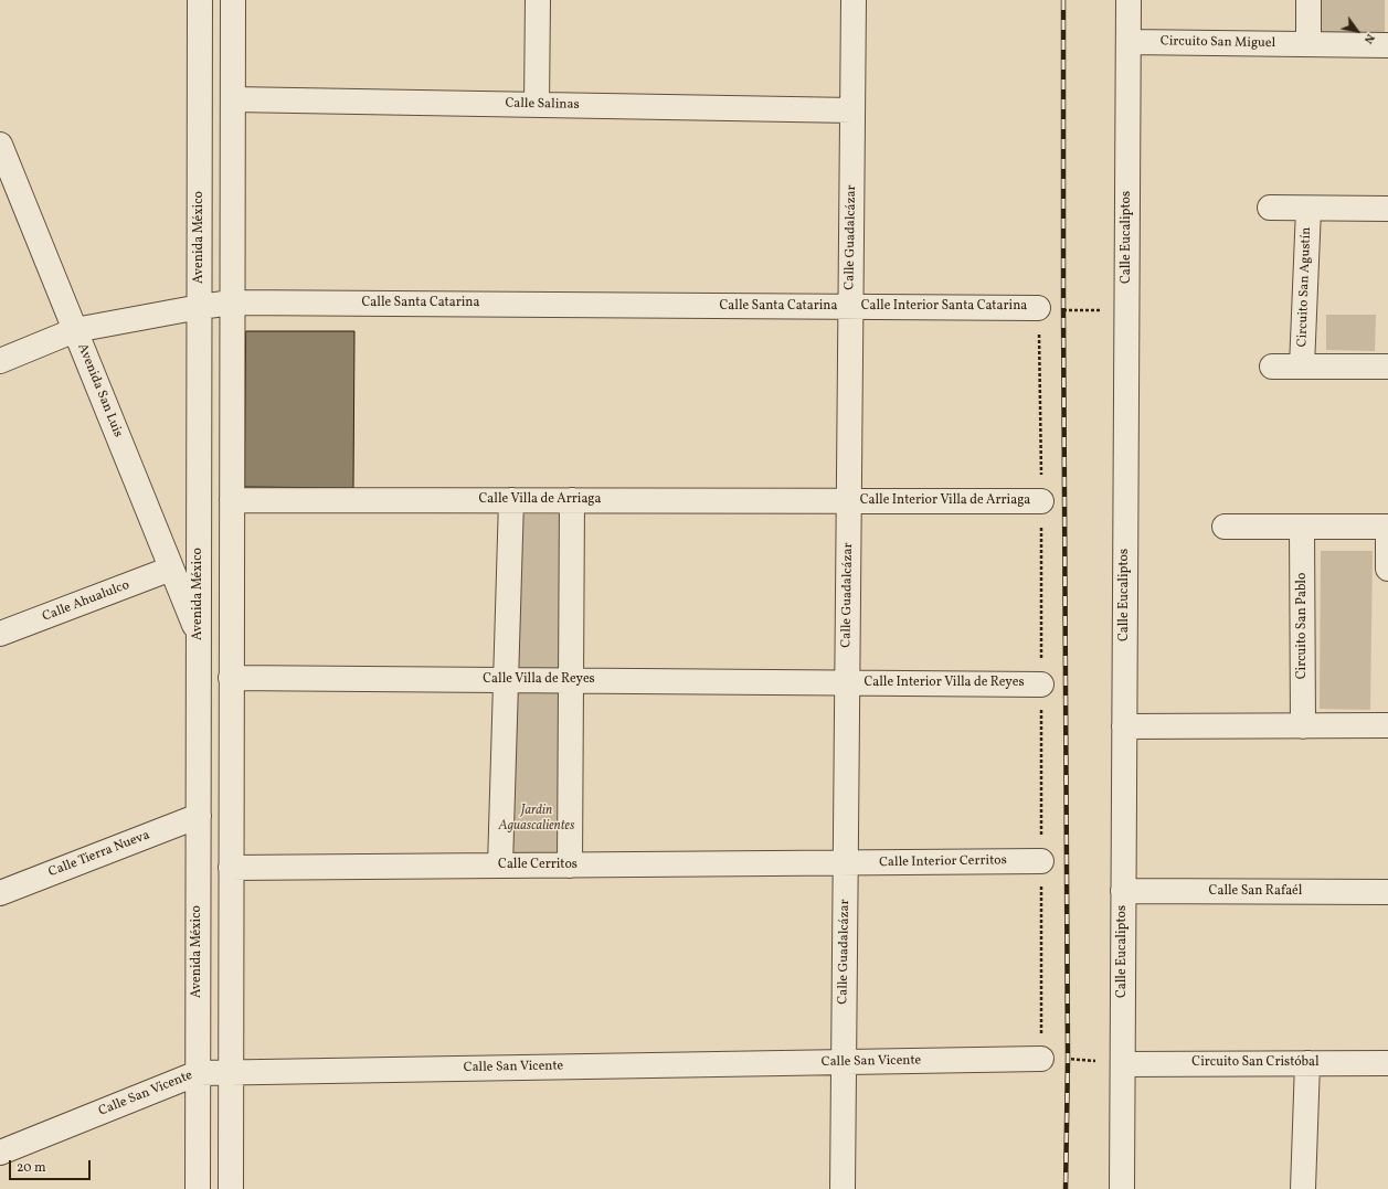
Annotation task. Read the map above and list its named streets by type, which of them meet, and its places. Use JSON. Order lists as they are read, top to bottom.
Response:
{
  "streets": {
    "street": [
      "Circuito San Miguel",
      "Calle Salinas",
      "Avenida México",
      "Calle Guadalcázar",
      "Calle Eucaliptos",
      "Circuito San Agustín",
      "Calle Santa Catarina",
      "Calle Interior Santa Catarina",
      "Avenida San Luis",
      "Calle Villa de Arriaga",
      "Calle Interior Villa de Arriaga",
      "Calle Ahualulco",
      "Circuito San Pablo",
      "Calle Villa de Reyes",
      "Calle Interior Villa de Reyes",
      "Calle Tierra Nueva",
      "Calle Interior Cerritos",
      "Calle Cerritos",
      "Calle San Rafaél",
      "Calle San Vicente",
      "Circuito San Cristóbal"
    ]
  },
  "crossings": [
    ["Circuito San Miguel", "Calle Eucaliptos"],
    ["Calle Salinas", "Calle Guadalcázar"],
    ["Avenida México", "Calle Santa Catarina"],
    ["Avenida México", "Avenida San Luis"],
    ["Avenida México", "Calle Tierra Nueva"],
    ["Avenida México", "Calle San Vicente"],
    ["Calle Guadalcázar", "Calle Santa Catarina"],
    ["Calle Guadalcázar", "Calle Interior Santa Catarina"],
    ["Calle Guadalcázar", "Calle Villa de Arriaga"],
    ["Calle Guadalcázar", "Calle Interior Villa de Arriaga"],
    ["Calle Guadalcázar", "Calle Villa de Reyes"],
    ["Calle Guadalcázar", "Calle Interior Villa de Reyes"],
    ["Calle Guadalcázar", "Calle Interior Cerritos"],
    ["Calle Guadalcázar", "Calle Cerritos"],
    ["Calle Guadalcázar", "Calle San Vicente"],
    ["Calle Eucaliptos", "Calle San Rafaél"],
    ["Calle Eucaliptos", "Circuito San Cristóbal"],
    ["Calle Santa Catarina", "Calle Interior Santa Catarina"],
    ["Calle Santa Catarina", "Avenida San Luis"],
    ["Avenida San Luis", "Calle Ahualulco"],
    ["Calle Villa de Arriaga", "Calle Interior Villa de Arriaga"],
    ["Calle Villa de Reyes", "Calle Interior Villa de Reyes"],
    ["Calle Interior Cerritos", "Calle Cerritos"]
  ],
  "parks": ["Jardin Aguascalientes"],
  "scale_bar": "20 m",
  "north": "bottom right"
}
